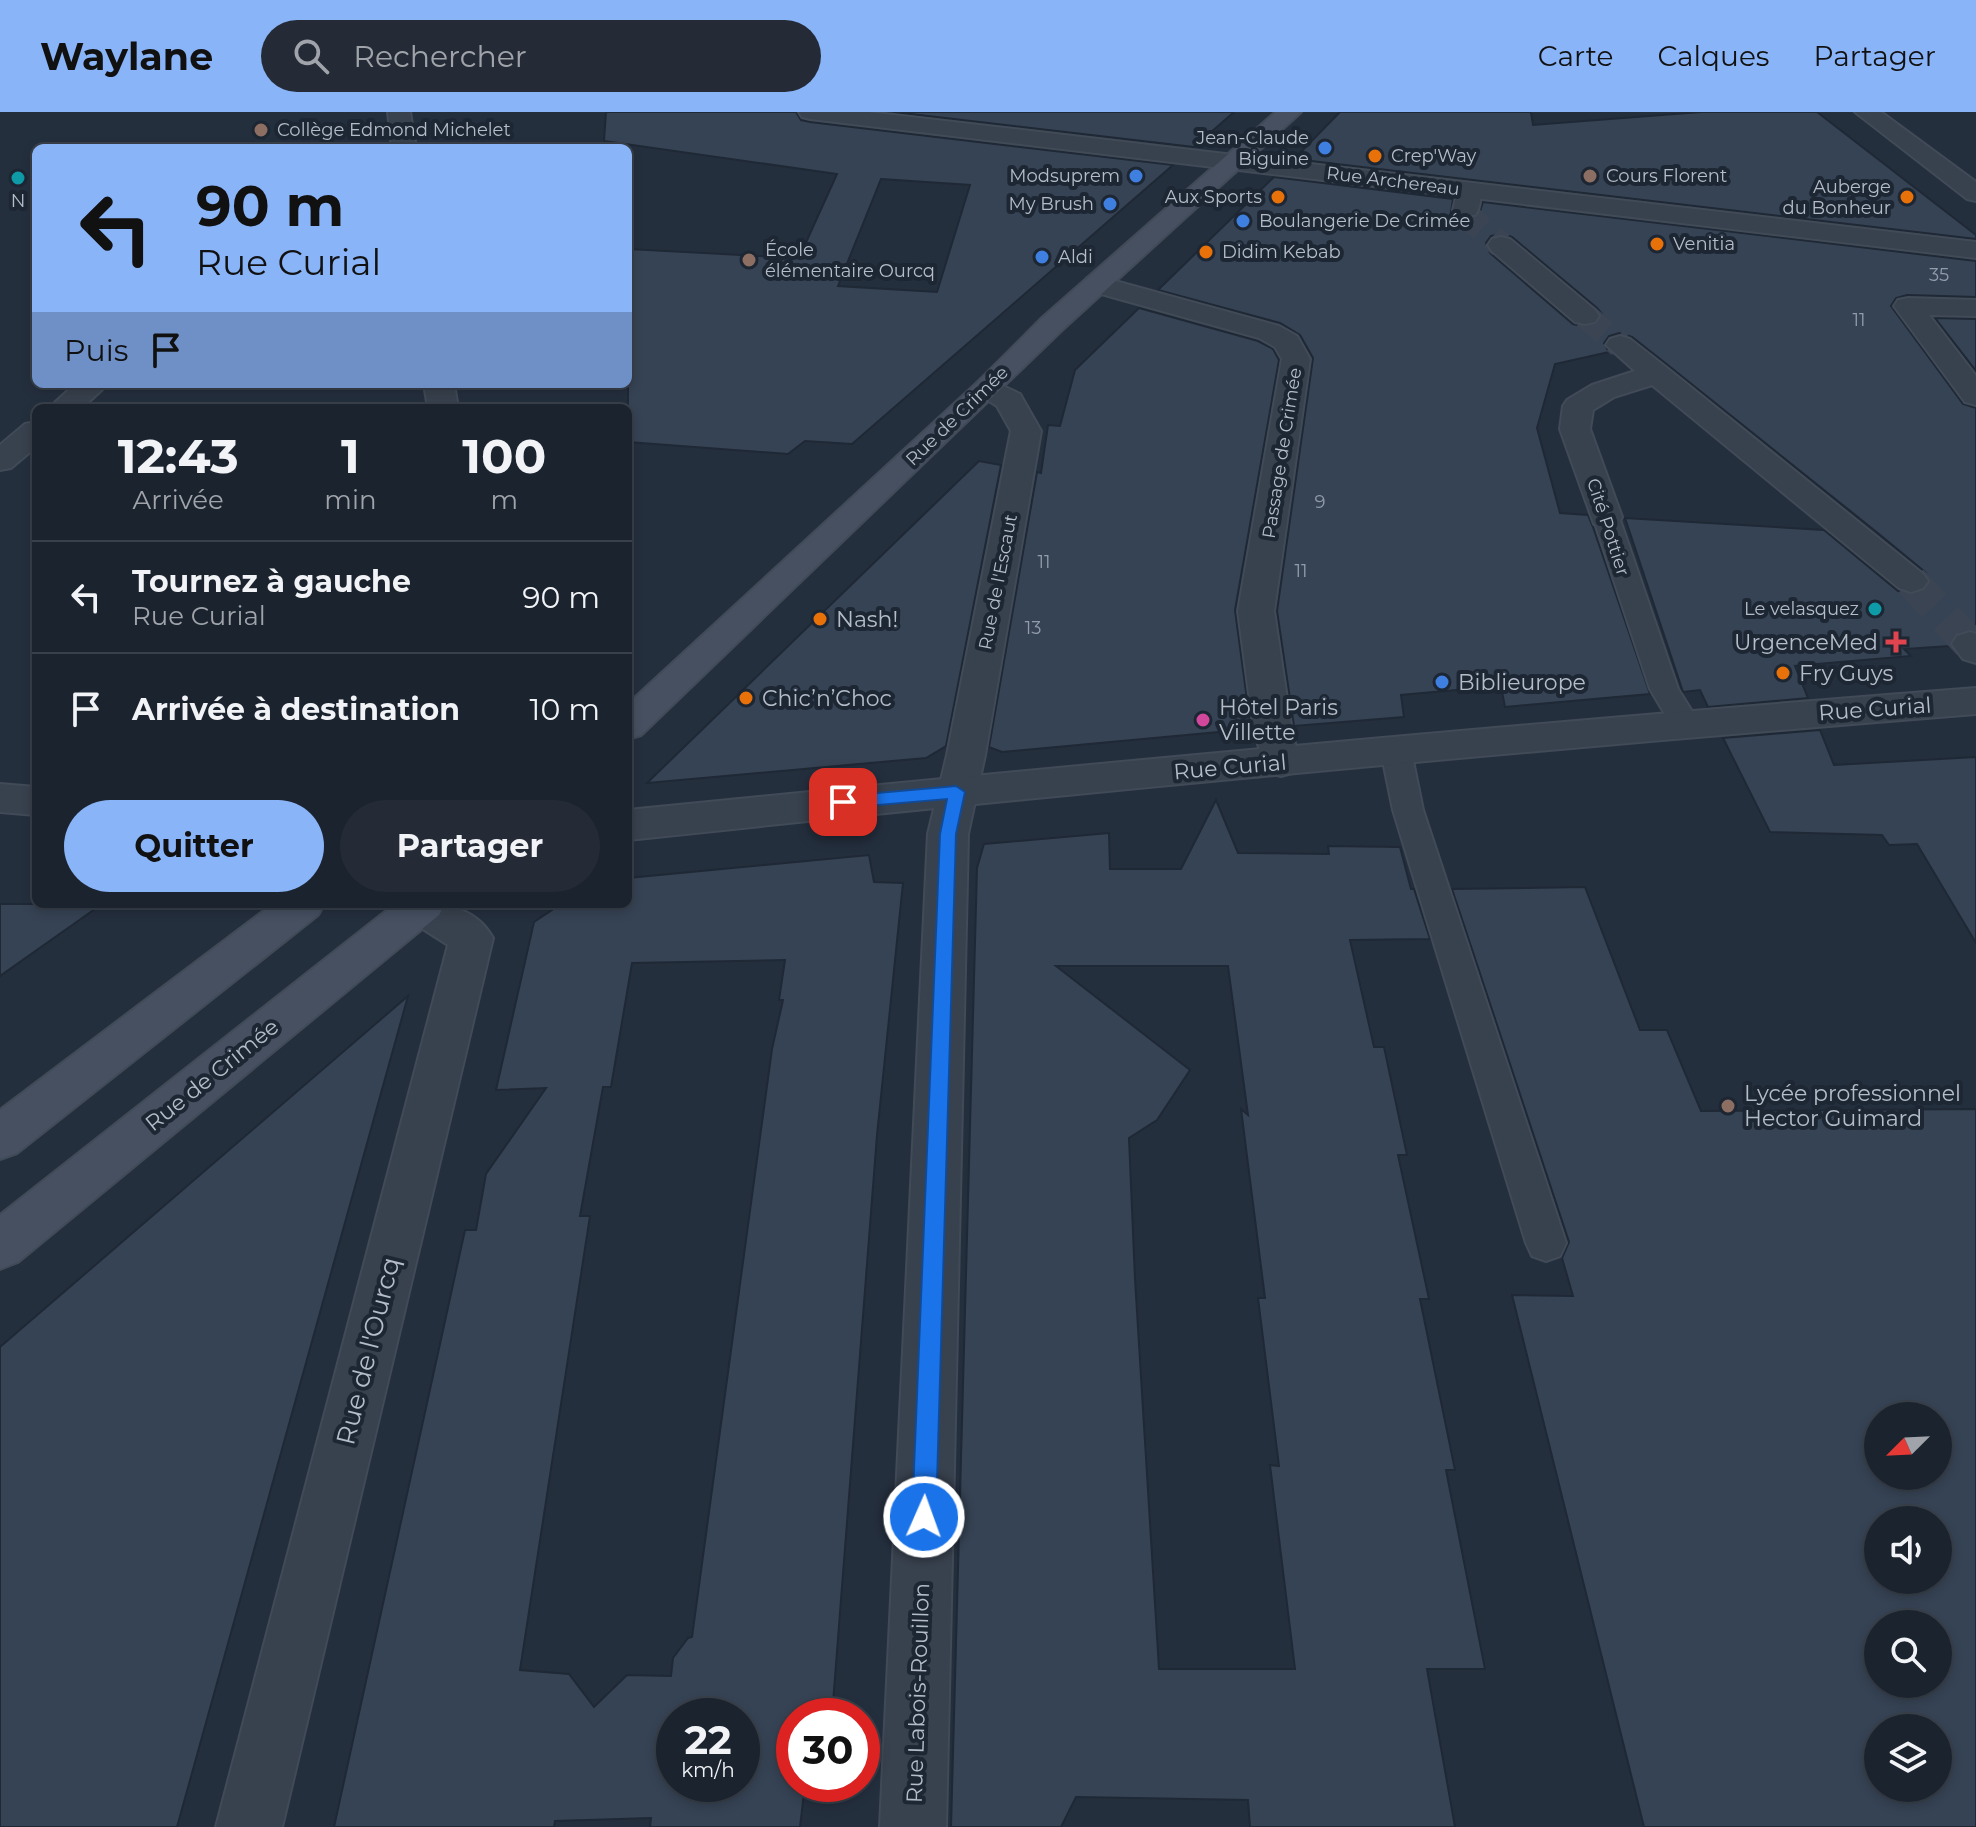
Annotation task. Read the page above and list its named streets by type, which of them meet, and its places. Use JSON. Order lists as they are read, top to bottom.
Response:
{
  "streets": {
    "main road": ["Rue de Crimée"],
    "street": [
      "Rue Archereau",
      "Passage de Crimée",
      "Cité Pottier",
      "Rue de l'Escaut",
      "Rue Curial",
      "Rue de l'Ourcq",
      "Rue Labois-Rouillon"
    ]
  },
  "crossings": [
    ["Rue Archereau", "Rue de Crimée"],
    ["Rue de Crimée", "Passage de Crimée"],
    ["Rue de Crimée", "Rue de l'Escaut"],
    ["Passage de Crimée", "Rue Curial"],
    ["Cité Pottier", "Rue Curial"],
    ["Rue de l'Escaut", "Rue Curial"],
    ["Rue de l'Escaut", "Rue Labois-Rouillon"],
    ["Rue Curial", "Rue Labois-Rouillon"]
  ],
  "places": {
    "other": [
      "Collège Edmond Michelet",
      "Jean-Claude Biguine",
      "Crep'Way",
      "Modsuprem",
      "Cours Florent",
      "N",
      "Aux Sports",
      "Auberge du Bonheur",
      "My Brush",
      "Boulangerie De Crimée",
      "Venitia",
      "Didim Kebab",
      "Aldi",
      "École élémentaire Ourcq",
      "Le velasquez",
      "Nash!",
      "Fry Guys",
      "Biblieurope",
      "Chic’n’Choc",
      "Hôtel Paris Villette",
      "Lycée professionnel Hector Guimard"
    ],
    "health": ["UrgenceMed"]
  },
  "house_numbers": [
    "35",
    "11",
    "9",
    "11",
    "11",
    "13"
  ],
  "north": "bottom left",
  "page": {
    "header": "Waylane",
    "search": "Rechercher",
    "nav": ["Carte", "Calques", "Partager"],
    "turn": ["90 m", "Rue Curial"],
    "then": "Puis",
    "eta": [
      "12:43",
      "Arrivée",
      "1",
      "min",
      "100",
      "m"
    ],
    "list": [
      {
        "name": "Tournez à gauche",
        "note": "Rue Curial",
        "value": "90 m"
      },
      {
        "name": "Arrivée à destination",
        "value": "10 m"
      }
    ],
    "buttons": ["Quitter", "Partager"],
    "speed": "22 km/h",
    "limit": "30"
  }
}
